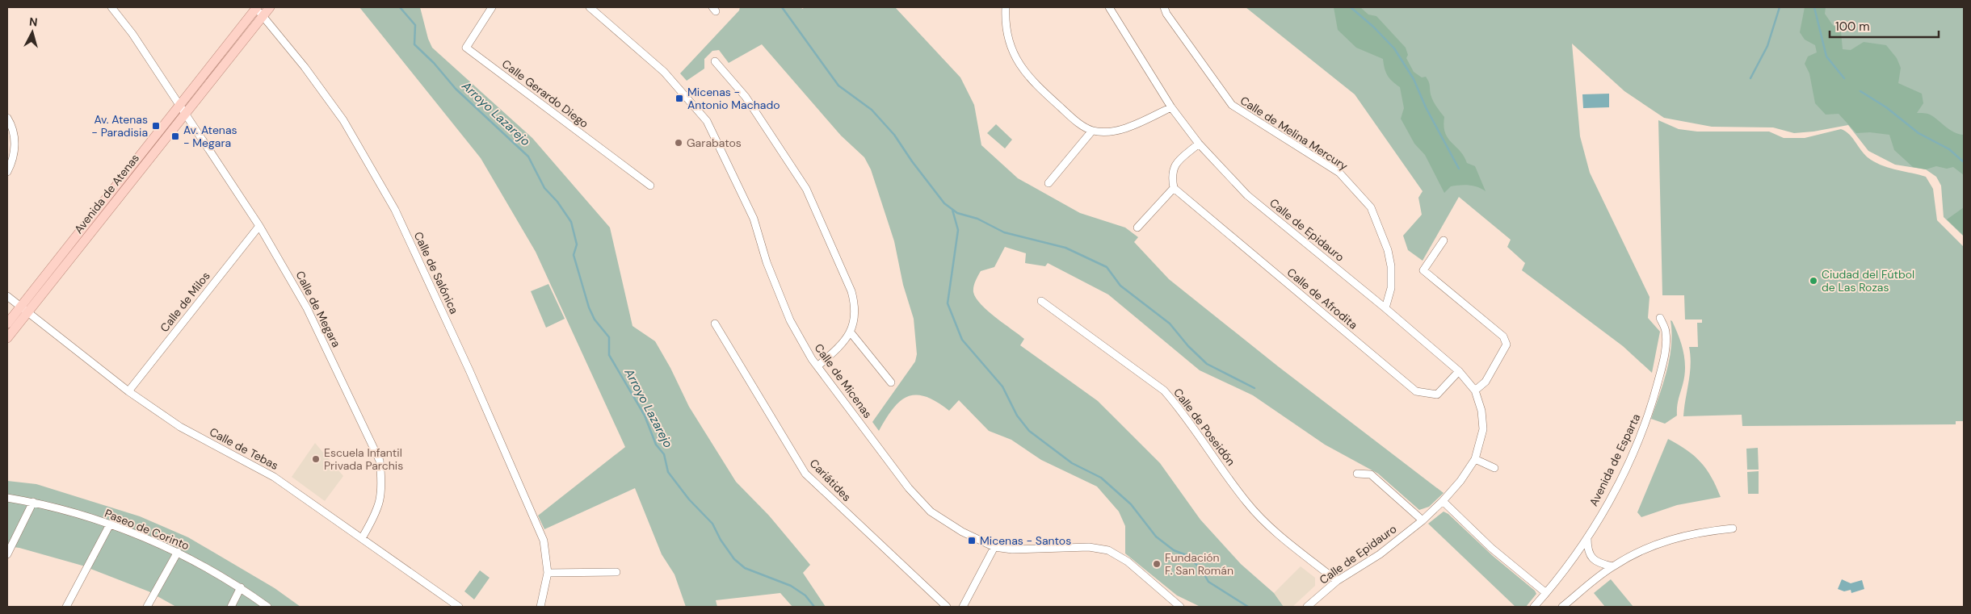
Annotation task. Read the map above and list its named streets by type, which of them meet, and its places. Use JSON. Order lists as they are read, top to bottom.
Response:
{
  "streets": {
    "main road": ["Avenida de Atenas"],
    "street": [
      "Calle Gerardo Diego",
      "Calle de Melina Mercury",
      "Calle de Epidauro",
      "Calle de Salónica",
      "Calle de Afrodita",
      "Calle de Milos",
      "Calle de Megara",
      "Calle de Micenas",
      "Calle de Poseidón",
      "Calle de Tebas",
      "Avenida de Esparta",
      "Cariátides",
      "Paseo de Corinto"
    ]
  },
  "crossings": [
    ["Calle de Melina Mercury", "Calle de Epidauro"],
    ["Avenida de Atenas", "Calle de Salónica"],
    ["Avenida de Atenas", "Calle de Megara"],
    ["Avenida de Atenas", "Calle de Tebas"],
    ["Calle de Epidauro", "Calle de Afrodita"],
    ["Calle de Epidauro", "Calle de Poseidón"],
    ["Calle de Milos", "Calle de Megara"],
    ["Calle de Milos", "Calle de Tebas"],
    ["Calle de Megara", "Calle de Tebas"]
  ],
  "water": ["Arroyo Lazarejo"],
  "places": {
    "transit": [
      "Micenas - Antonio Machado",
      "Av. Atenas - Paradisia",
      "Av. Atenas - Megara",
      "Micenas - Santos"
    ],
    "other": [
      "Garabatos",
      "Ciudad del Fútbol de Las Rozas",
      "Escuela Infantil Privada Parchis",
      "Fundación F. San Román"
    ]
  },
  "scale_bar": "100 m",
  "north": "top"
}
